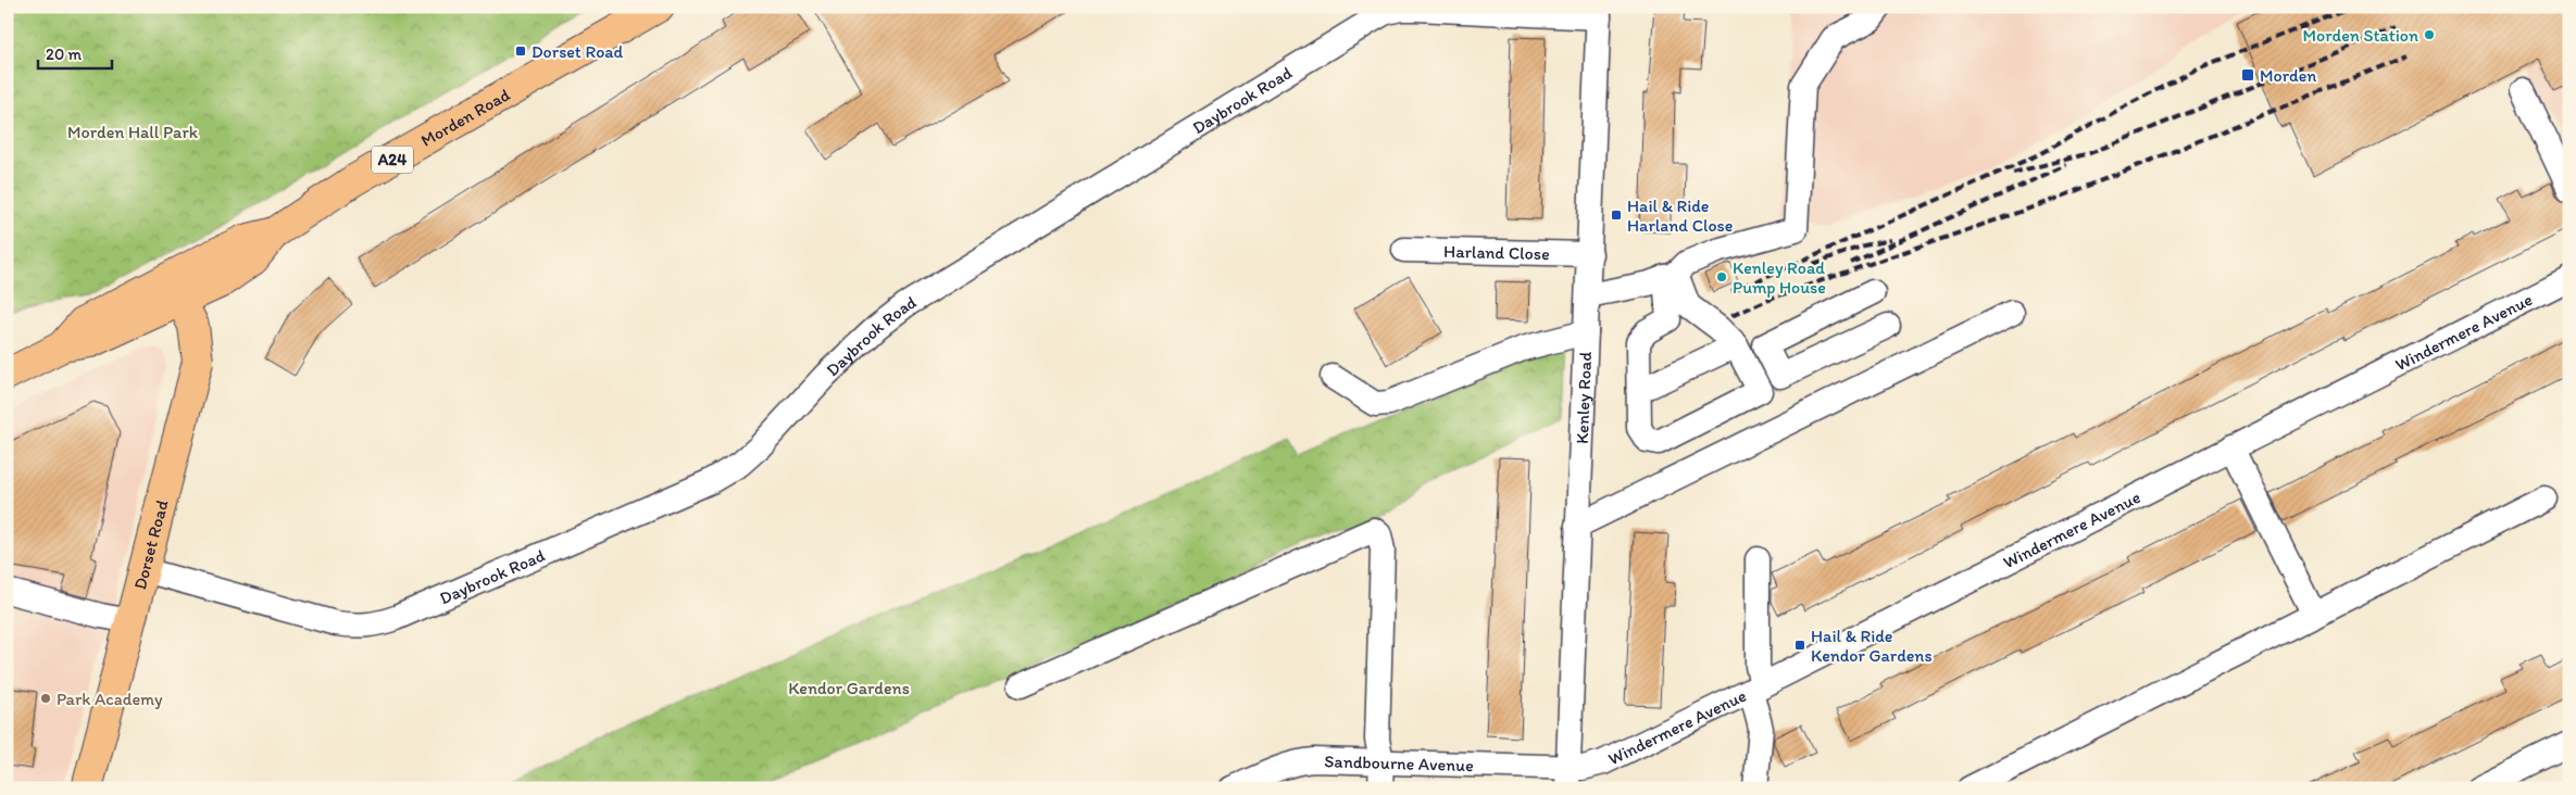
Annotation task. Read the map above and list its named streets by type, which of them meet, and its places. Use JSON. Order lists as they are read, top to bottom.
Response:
{
  "streets": {
    "main road": ["Morden Road", "A24", "Dorset Road"],
    "street": [
      "Daybrook Road",
      "Harland Close",
      "Windermere Avenue",
      "Kenley Road",
      "Sandbourne Avenue"
    ]
  },
  "crossings": [
    ["Daybrook Road", "Kenley Road"],
    ["Daybrook Road", "Dorset Road"],
    ["Morden Road", "Dorset Road"],
    ["Harland Close", "Kenley Road"],
    ["Windermere Avenue", "Kenley Road"],
    ["Windermere Avenue", "Sandbourne Avenue"],
    ["Kenley Road", "Sandbourne Avenue"]
  ],
  "parks": ["Morden Hall Park", "Kendor Gardens"],
  "places": {
    "other": ["Morden Station", "Kenley Road Pump House", "Park Academy"],
    "transit": [
      "Dorset Road",
      "Morden",
      "Hail & Ride Harland Close",
      "Hail & Ride Kendor Gardens"
    ]
  },
  "scale_bar": "20 m"
}
